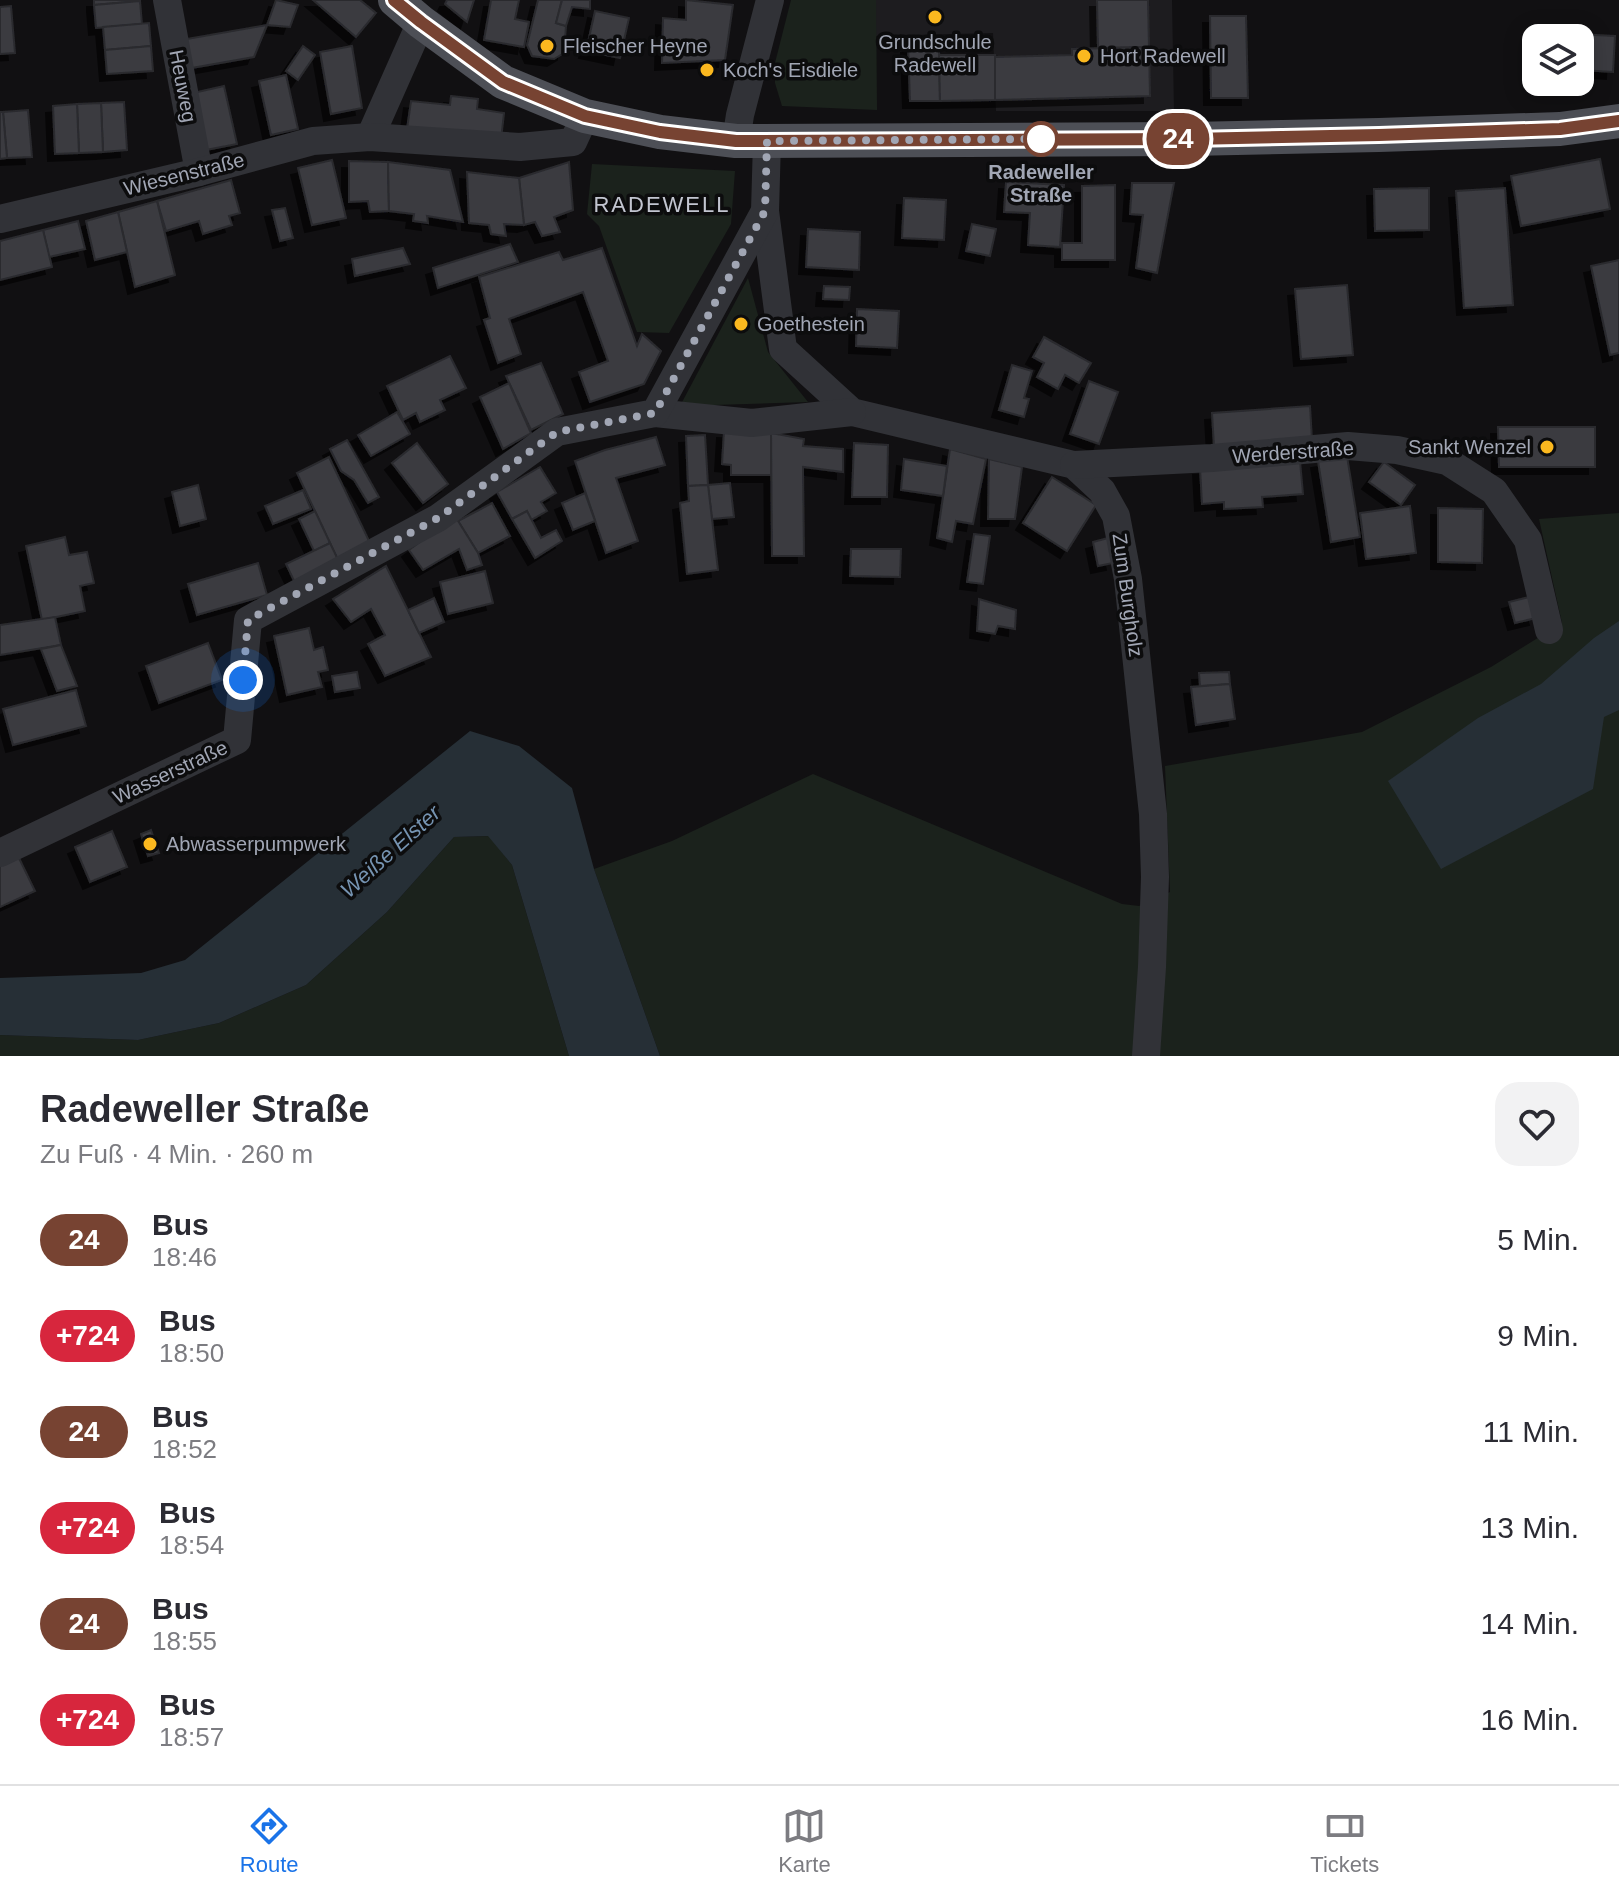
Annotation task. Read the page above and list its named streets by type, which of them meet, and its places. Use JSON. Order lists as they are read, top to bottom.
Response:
{
  "streets": {
    "street": [
      "Heuweg",
      "Wiesenstraße",
      "Werderstraße",
      "Zum Burgholz",
      "Wasserstraße"
    ]
  },
  "crossings": [
    ["Heuweg", "Wiesenstraße"],
    ["Werderstraße", "Zum Burgholz"]
  ],
  "districts": ["RADEWELL"],
  "water": ["Weiße Elster"],
  "places": [
    "Grundschule Radewell",
    "Fleischer Heyne",
    "Hort Radewell",
    "Koch's Eisdiele",
    "Radeweller Straße",
    "Goethestein",
    "Sankt Wenzel",
    "Abwasserpumpwerk"
  ],
  "lines": ["bus line 24"],
  "page": {
    "on_map": "24",
    "heading": ["Radeweller Straße", "Zu Fuß · 4 Min. · 260 m"],
    "list": [
      {
        "mark": "24",
        "name": "Bus",
        "note": "18:46",
        "value": "5 Min."
      },
      {
        "mark": "+724",
        "name": "Bus",
        "note": "18:50",
        "value": "9 Min."
      },
      {
        "mark": "24",
        "name": "Bus",
        "note": "18:52",
        "value": "11 Min."
      },
      {
        "mark": "+724",
        "name": "Bus",
        "note": "18:54",
        "value": "13 Min."
      },
      {
        "mark": "24",
        "name": "Bus",
        "note": "18:55",
        "value": "14 Min."
      },
      {
        "mark": "+724",
        "name": "Bus",
        "note": "18:57",
        "value": "16 Min."
      }
    ],
    "tabs": ["Route", "Karte", "Tickets"]
  }
}
